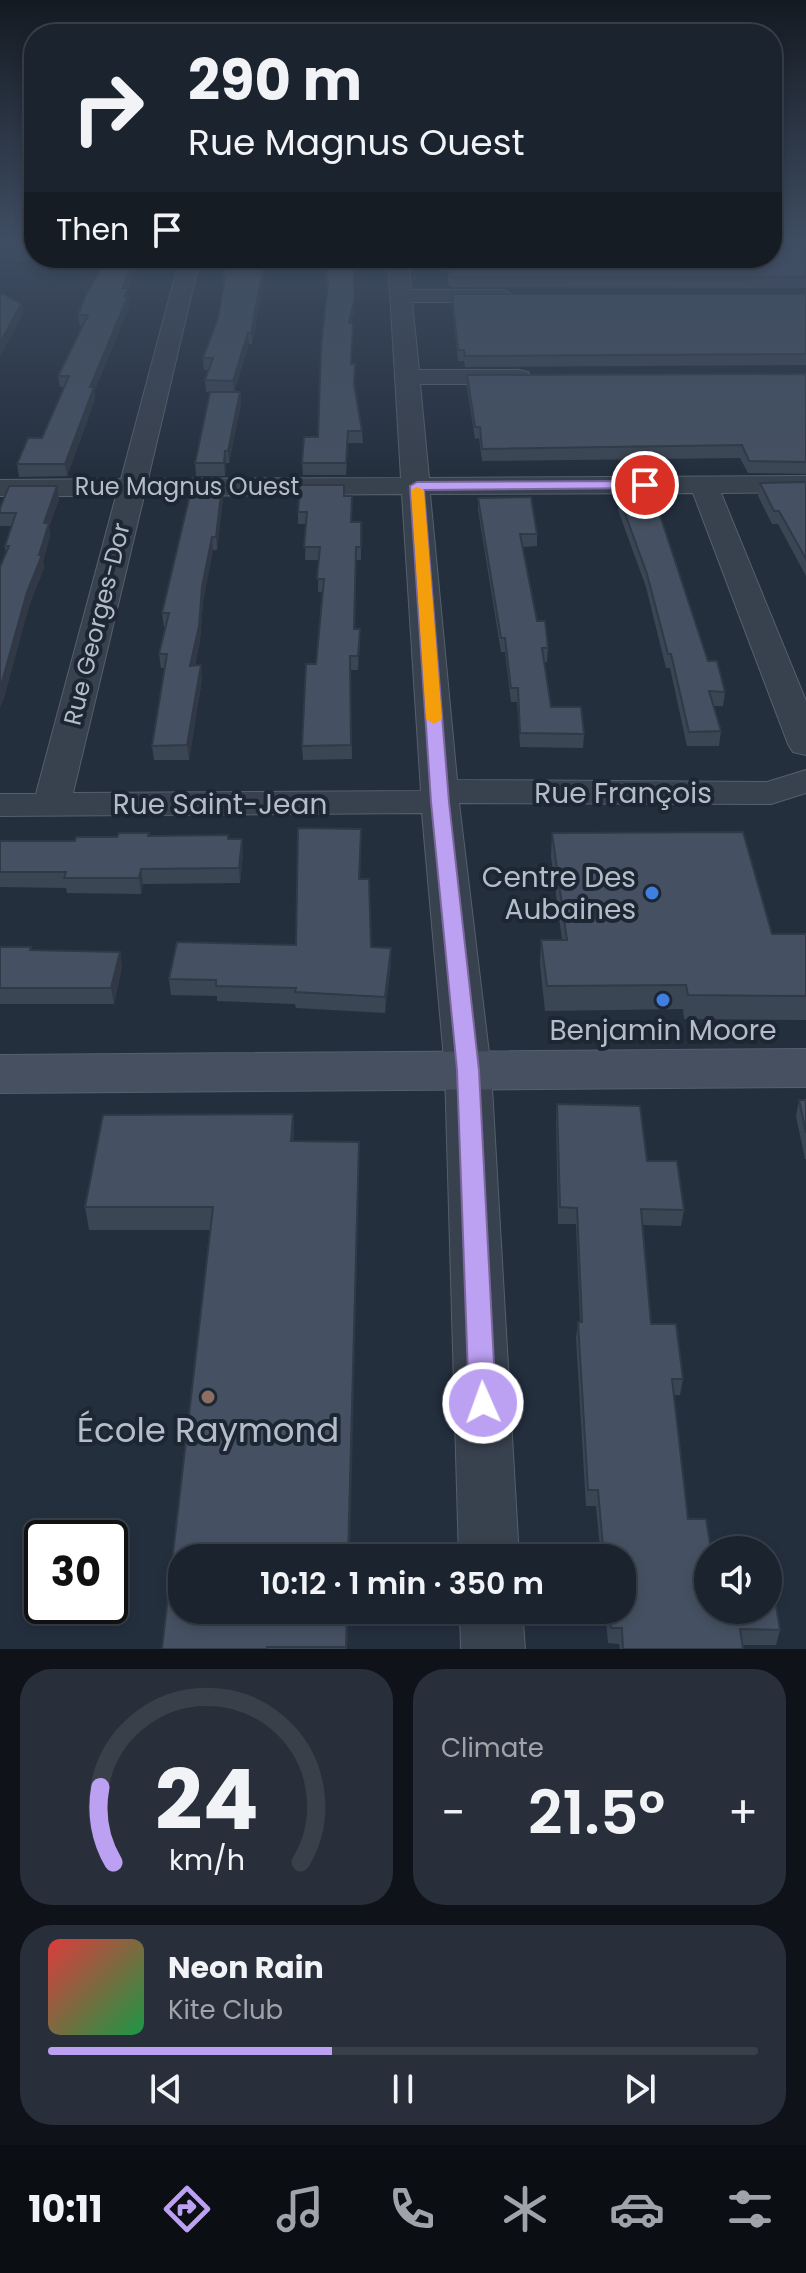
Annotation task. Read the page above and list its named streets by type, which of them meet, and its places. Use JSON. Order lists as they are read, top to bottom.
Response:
{
  "streets": {
    "street": [
      "Rue Magnus Ouest",
      "Rue Georges-Dor",
      "Rue François",
      "Rue Saint-Jean"
    ]
  },
  "crossings": [
    ["Rue Magnus Ouest", "Rue Georges-Dor"],
    ["Rue Georges-Dor", "Rue Saint-Jean"],
    ["Rue François", "Rue Saint-Jean"]
  ],
  "places": ["Centre Des Aubaines", "Benjamin Moore", "École Raymond"],
  "page": {
    "turn": ["290 m", "Rue Magnus Ouest"],
    "then": "Then",
    "limit": "30",
    "trip": "10:12 · 1 min · 350 m",
    "tile": "Climate",
    "heat": ["−", "21.5°", "+"],
    "song": ["Neon Rain", "Kite Club"],
    "tabs": "10:11",
    "gauge": ["24", "km/h"]
  }
}
